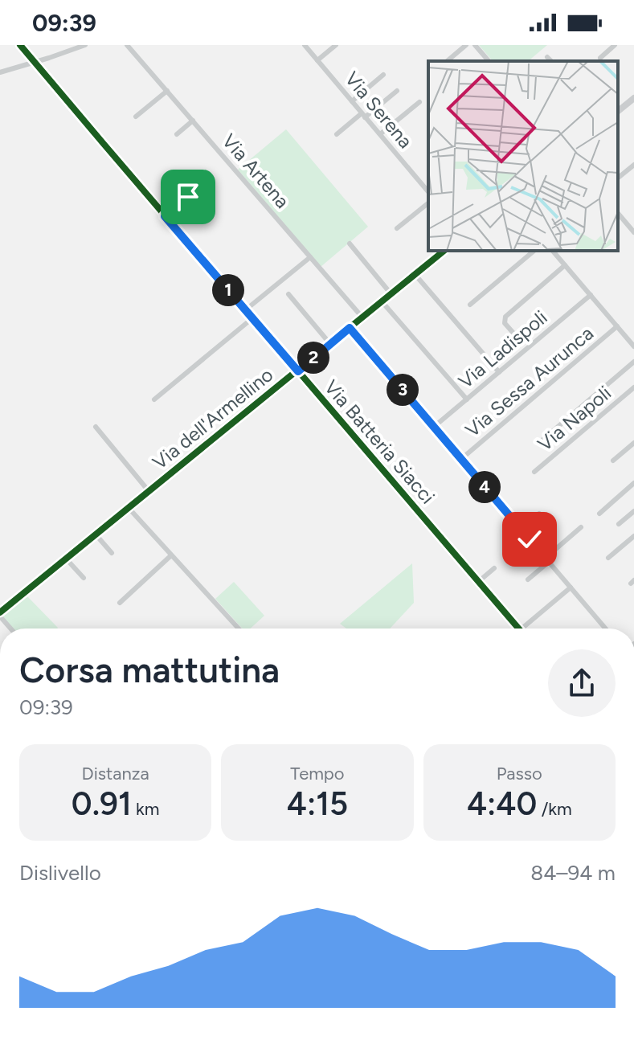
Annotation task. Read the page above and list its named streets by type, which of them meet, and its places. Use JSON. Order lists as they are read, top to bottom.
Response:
{
  "streets": {
    "street": [
      "Via Serena",
      "Via Artena",
      "Via Ladispoli",
      "Via Sessa Aurunca",
      "Via dell'Armellino",
      "Via Napoli",
      "Via Batteria Siacci"
    ]
  },
  "crossings": [
    ["Via Artena", "Via dell'Armellino"],
    ["Via dell'Armellino", "Via Batteria Siacci"]
  ],
  "page": {
    "status": "09:39",
    "pins": [
      "1",
      "2",
      "3",
      "4"
    ],
    "heading": ["Corsa mattutina", "09:39"],
    "stats": [
      ["Distanza", "0.91 km"],
      ["Tempo", "4:15"],
      ["Passo", "4:40 /km"]
    ],
    "chart": ["Dislivello", "84–94 m"]
  }
}
